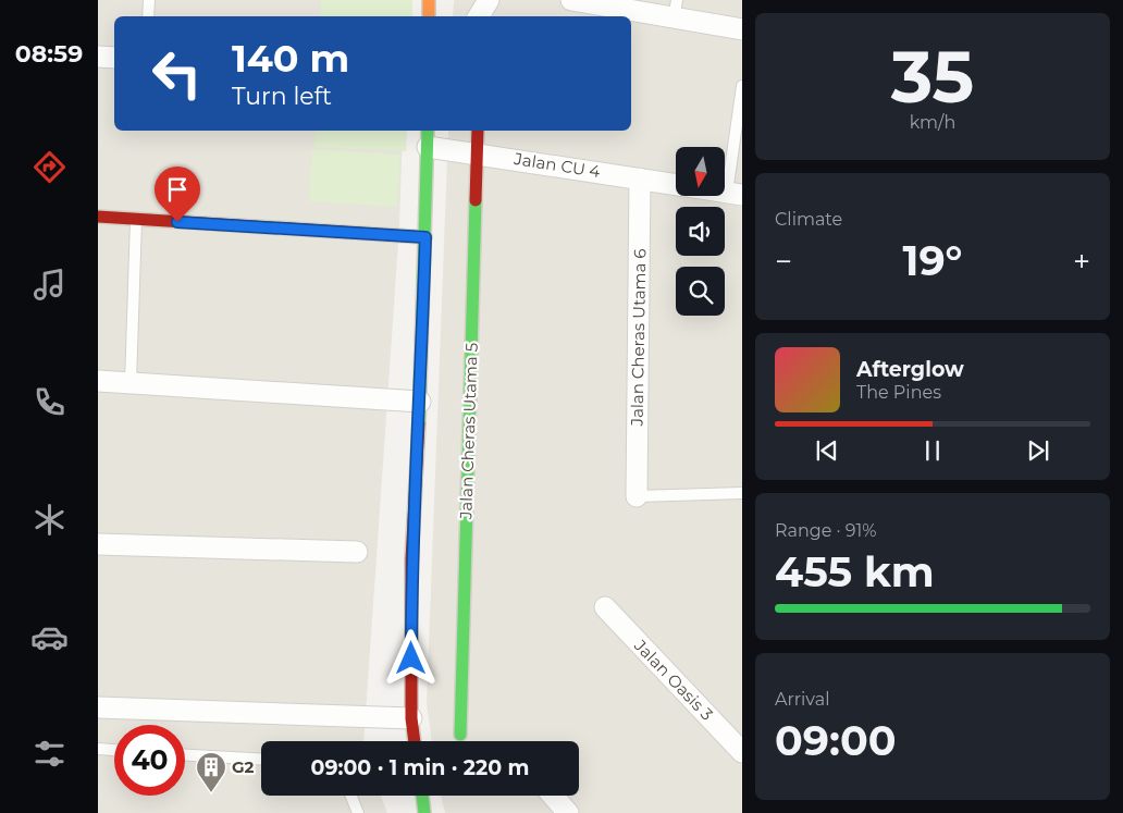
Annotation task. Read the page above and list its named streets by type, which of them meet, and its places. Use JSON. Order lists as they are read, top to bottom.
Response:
{
  "streets": {
    "street": [
      "Jalan CU 4",
      "Jalan Cheras Utama 6",
      "Jalan Cheras Utama 5",
      "Jalan Oasis 3"
    ]
  },
  "crossings": [
    ["Jalan CU 4", "Jalan Cheras Utama 6"],
    ["Jalan CU 4", "Jalan Cheras Utama 5"]
  ],
  "places": {
    "building": ["G2"]
  },
  "north": "bottom",
  "page": {
    "tabs": "08:59",
    "tile": [
      ["35", "km/h"],
      "Climate",
      ["Range · 91%", "455 km"],
      ["Arrival", "09:00"]
    ],
    "turn": ["140 m", "Turn left"],
    "heat": ["−", "19°", "+"],
    "song": ["Afterglow", "The Pines"],
    "limit": "40",
    "trip": "09:00 · 1 min · 220 m"
  }
}
